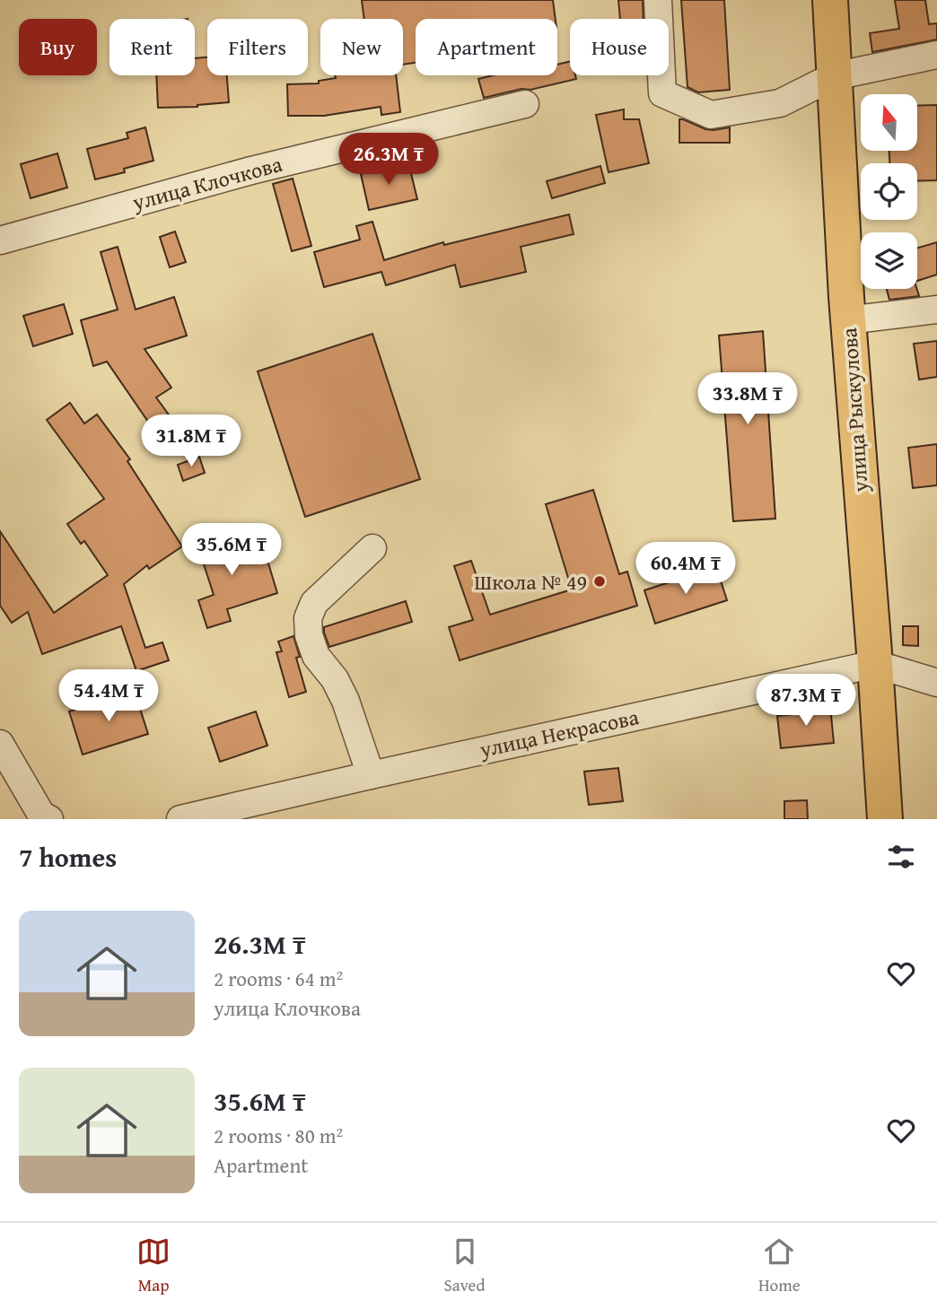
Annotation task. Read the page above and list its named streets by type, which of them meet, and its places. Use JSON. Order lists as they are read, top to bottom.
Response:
{
  "streets": {
    "main road": ["улица Рыскулова"],
    "street": ["улица Клочкова", "улица Некрасова"]
  },
  "crossings": [
    ["улица Рыскулова", "улица Некрасова"]
  ],
  "places": ["Школа № 49"],
  "north": "top",
  "page": {
    "chip": [
      "Buy",
      "Rent",
      "Filters",
      "New",
      "Apartment",
      "House"
    ],
    "price": [
      "26.3M ₸",
      "33.8M ₸",
      "31.8M ₸",
      "35.6M ₸",
      "60.4M ₸",
      "54.4M ₸",
      "87.3M ₸"
    ],
    "heading": "7 homes",
    "list": [
      {
        "name": "26.3M ₸",
        "note": "2 rooms · 64 m² · улица Клочкова"
      },
      {
        "name": "35.6M ₸",
        "note": "2 rooms · 80 m² · Apartment"
      }
    ],
    "tabs": ["Map", "Saved", "Home"]
  }
}
